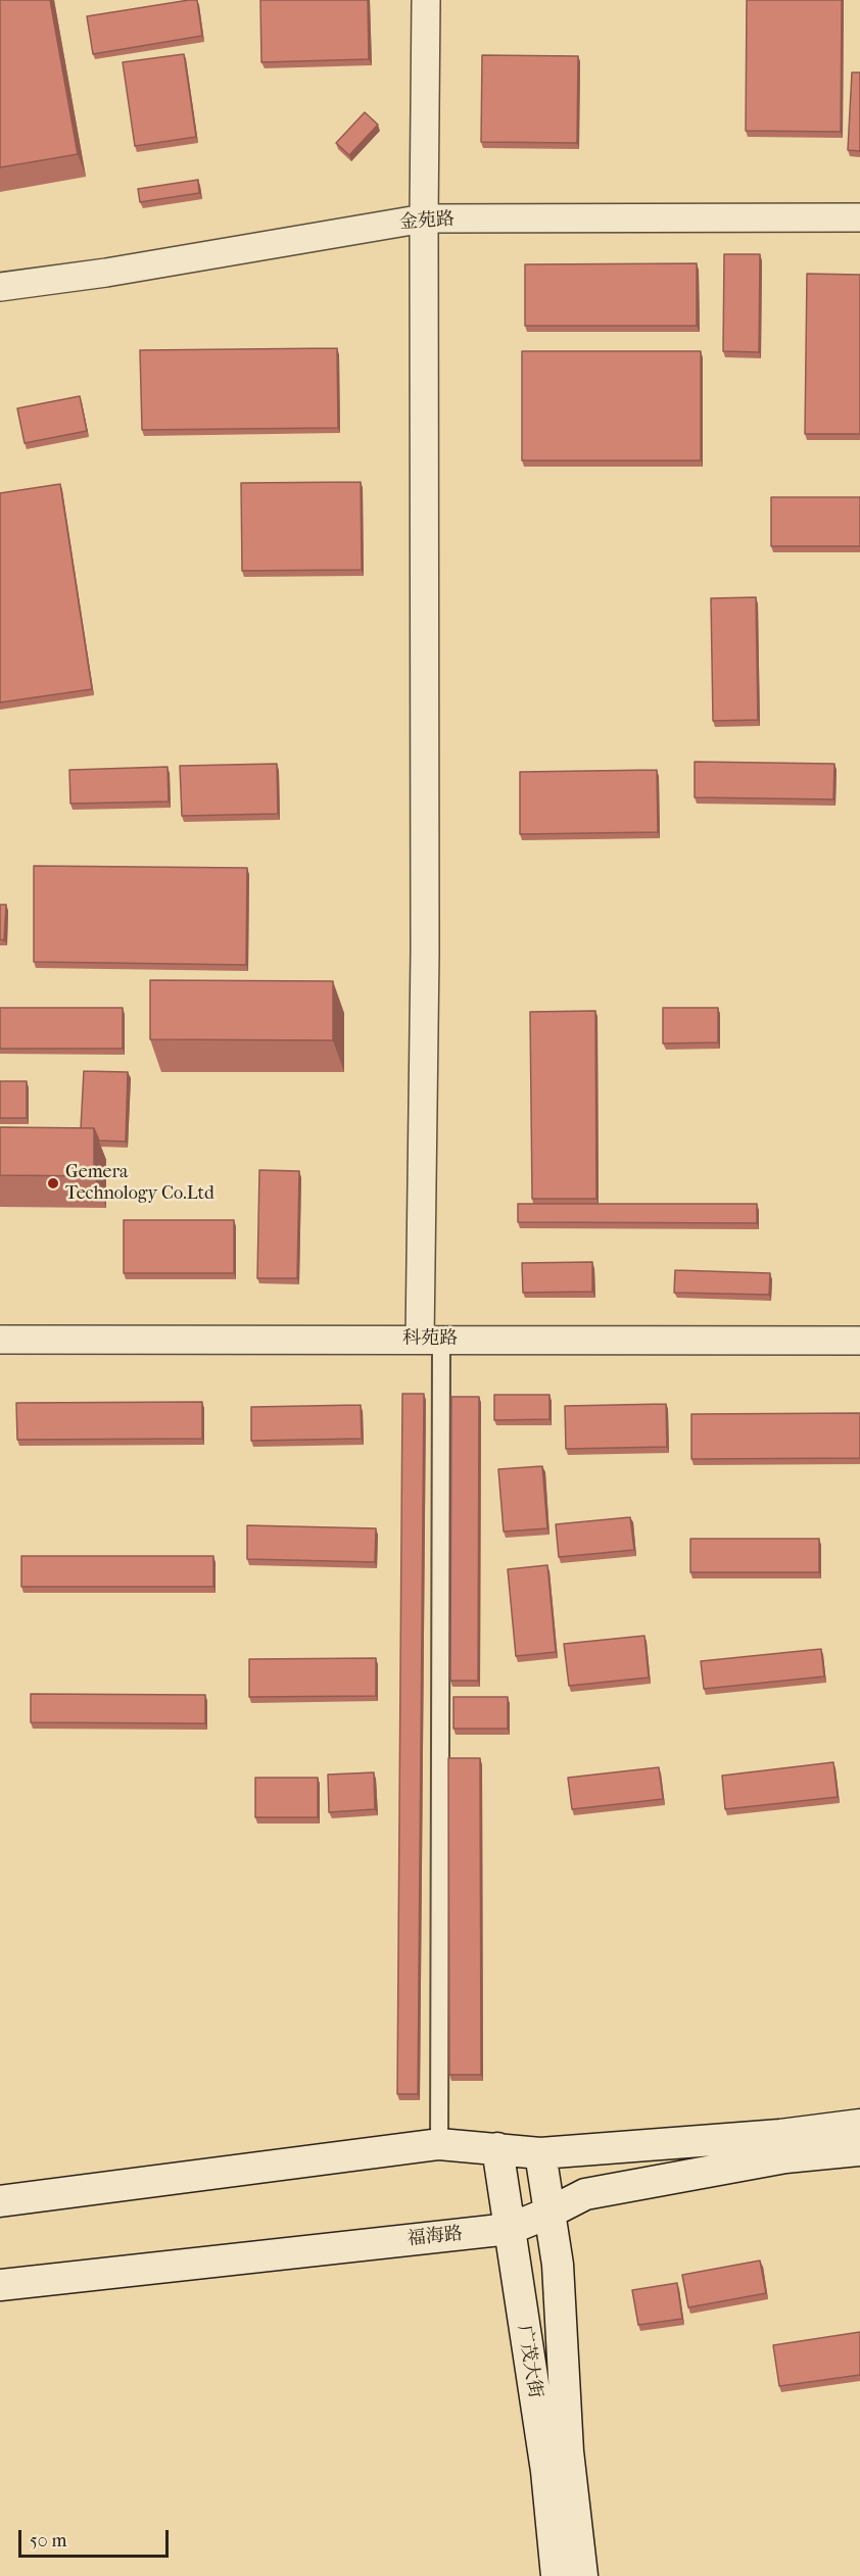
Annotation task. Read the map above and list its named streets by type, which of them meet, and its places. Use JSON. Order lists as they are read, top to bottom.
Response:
{
  "streets": {
    "main road": ["福海路", "广茂大街"],
    "street": ["金苑路", "科苑路"]
  },
  "crossings": [
    ["福海路", "广茂大街"]
  ],
  "places": ["Gemera Technology Co.Ltd"],
  "scale_bar": "50 m"
}
